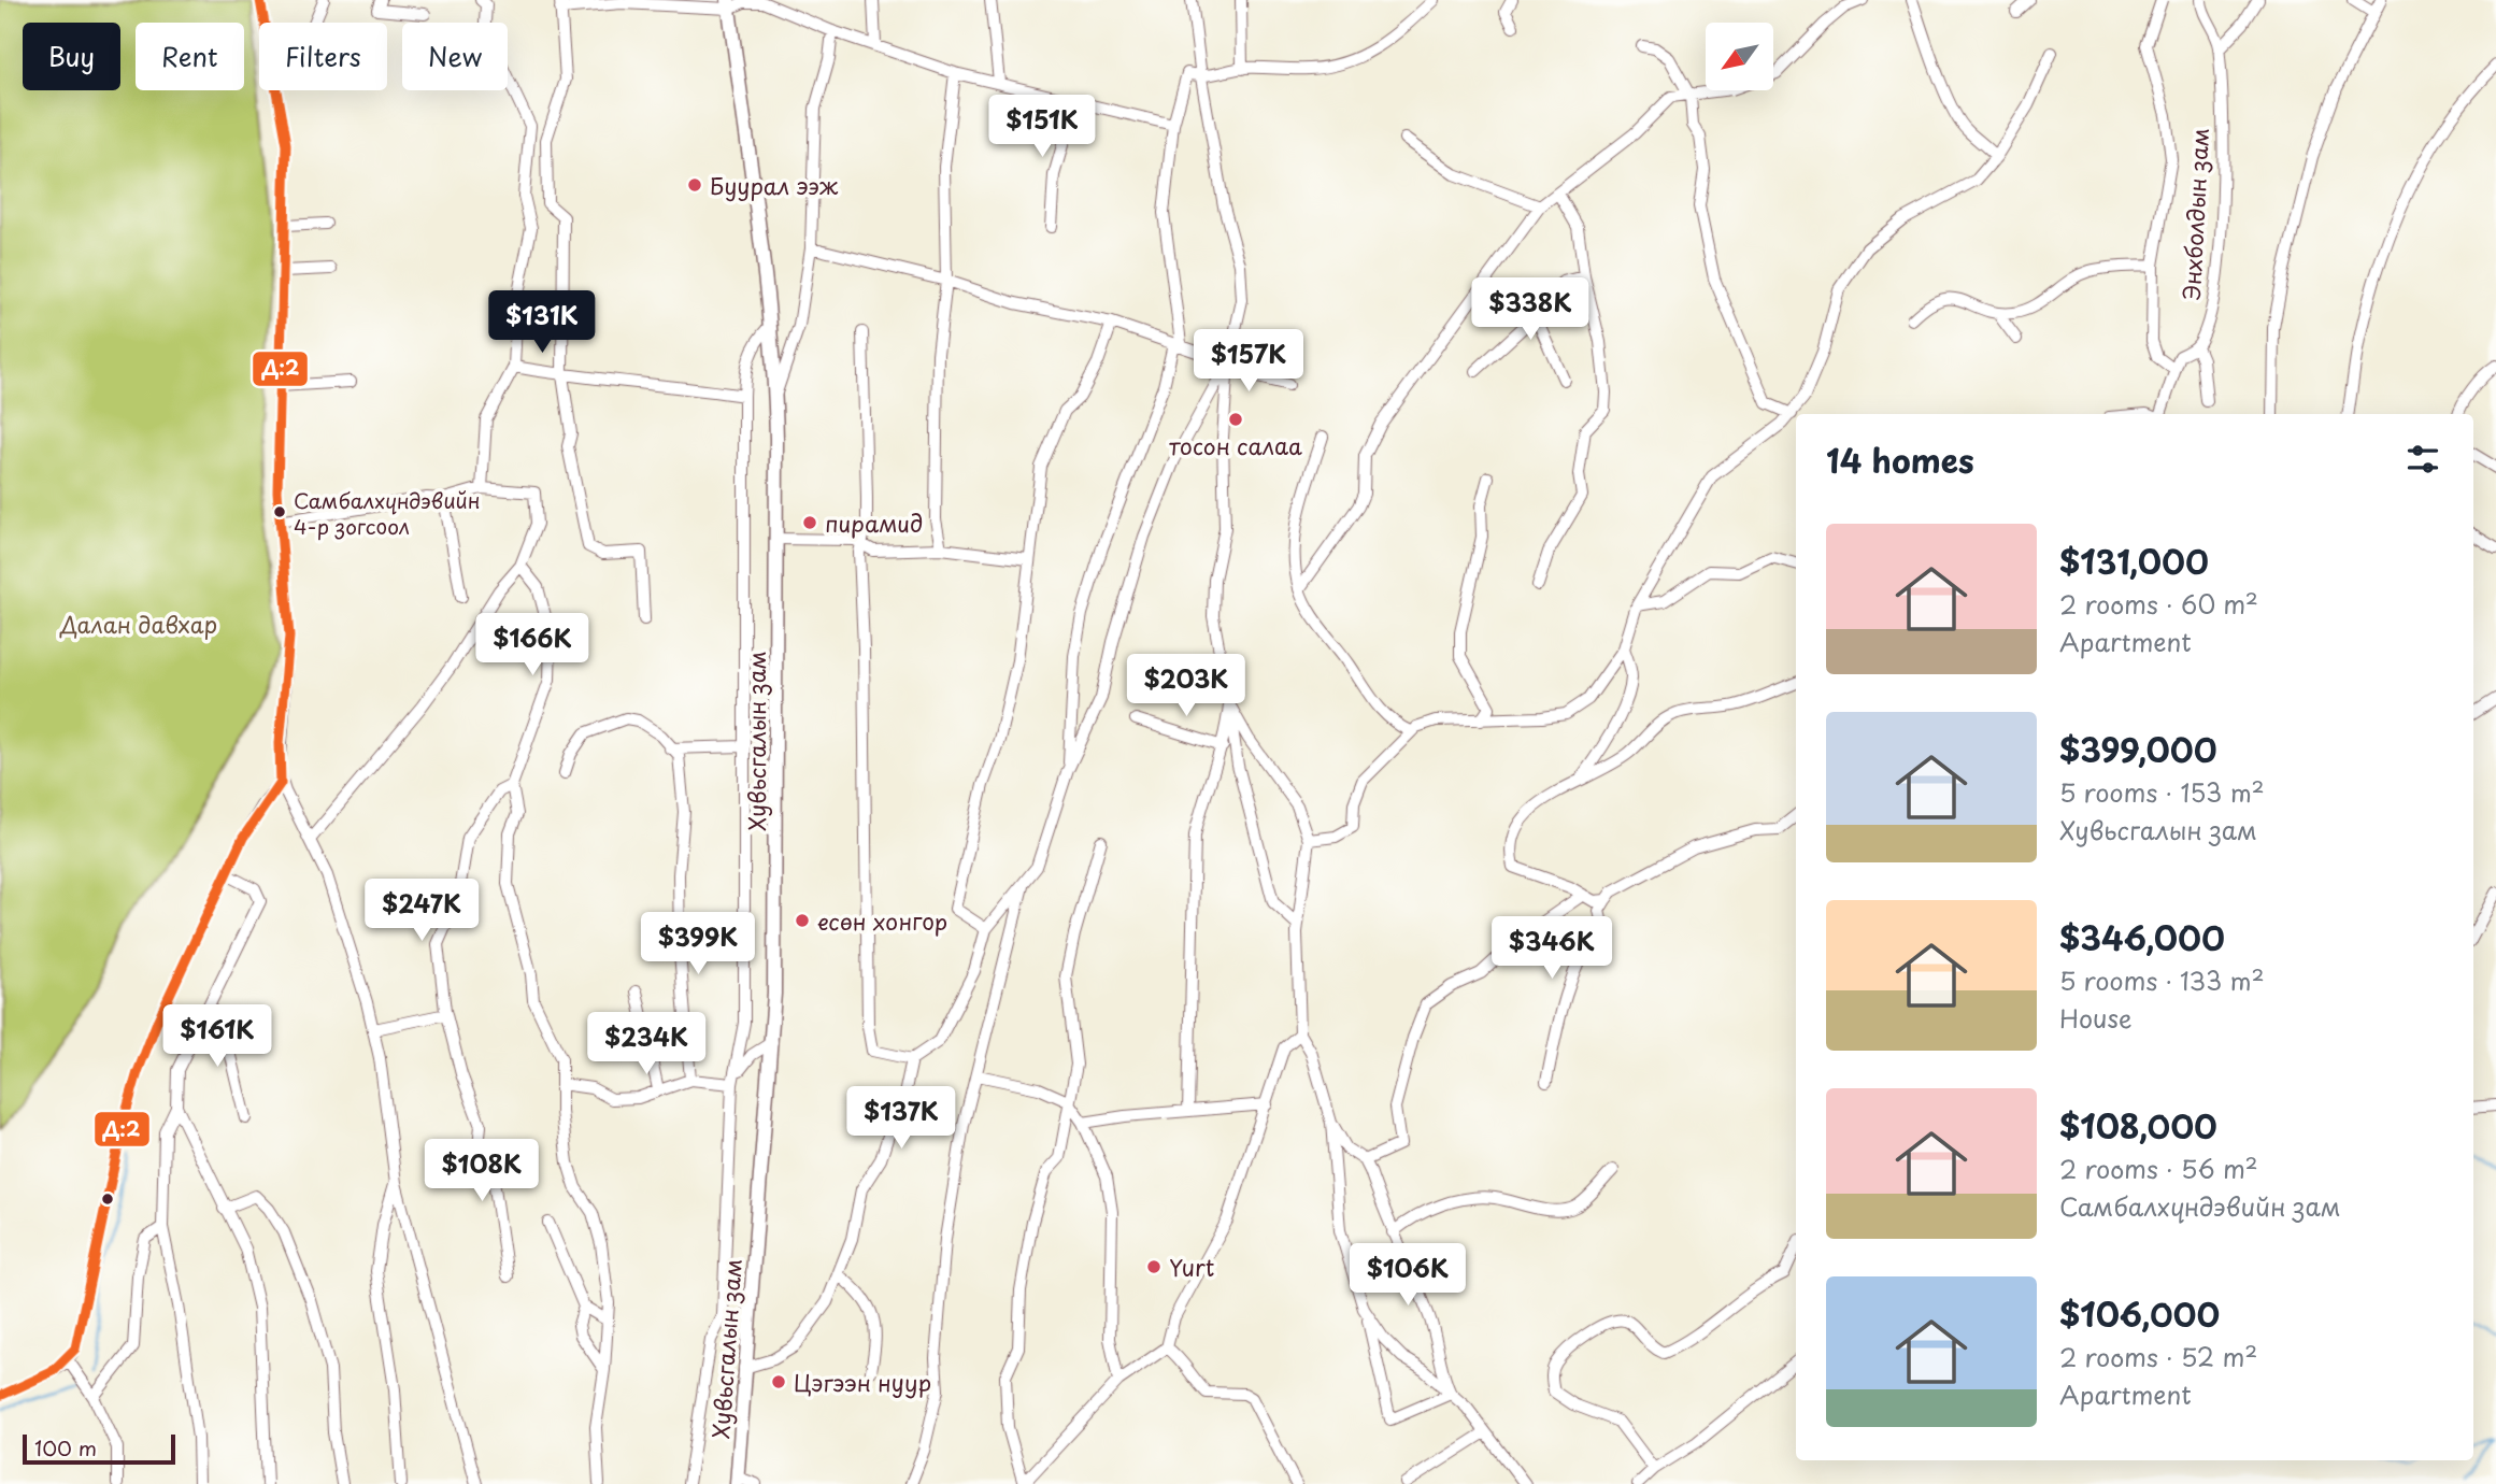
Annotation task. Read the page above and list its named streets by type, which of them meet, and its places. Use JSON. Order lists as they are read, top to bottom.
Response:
{
  "streets": {
    "main road": ["Хувьсгалын зам"],
    "street": ["Энхболдын зам"]
  },
  "parks": ["Далан давхар"],
  "places": [
    "Буурал ээж",
    "тосон салаа",
    "Самбалхүндэвийн 4-р зогсоол",
    "пирамид",
    "есөн хонгор",
    "Yurt",
    "Цэгээн нуур"
  ],
  "lines": ["transit line Д:2"],
  "scale_bar": "100 m",
  "north": "bottom left",
  "page": {
    "chip": [
      "Buy",
      "Rent",
      "Filters",
      "New"
    ],
    "price": [
      "$151K",
      "$338K",
      "$131K",
      "$157K",
      "$166K",
      "$203K",
      "$247K",
      "$399K",
      "$346K",
      "$161K",
      "$234K",
      "$137K",
      "$108K",
      "$106K"
    ],
    "heading": "14 homes",
    "list": [
      {
        "name": "$131,000",
        "note": "2 rooms · 60 m² · Apartment"
      },
      {
        "name": "$399,000",
        "note": "5 rooms · 153 m² · Хувьсгалын зам"
      },
      {
        "name": "$346,000",
        "note": "5 rooms · 133 m² · House"
      },
      {
        "name": "$108,000",
        "note": "2 rooms · 56 m² · Самбалхүндэвийн зам"
      },
      {
        "name": "$106,000",
        "note": "2 rooms · 52 m² · Apartment"
      }
    ],
    "scale": "100 m"
  }
}
